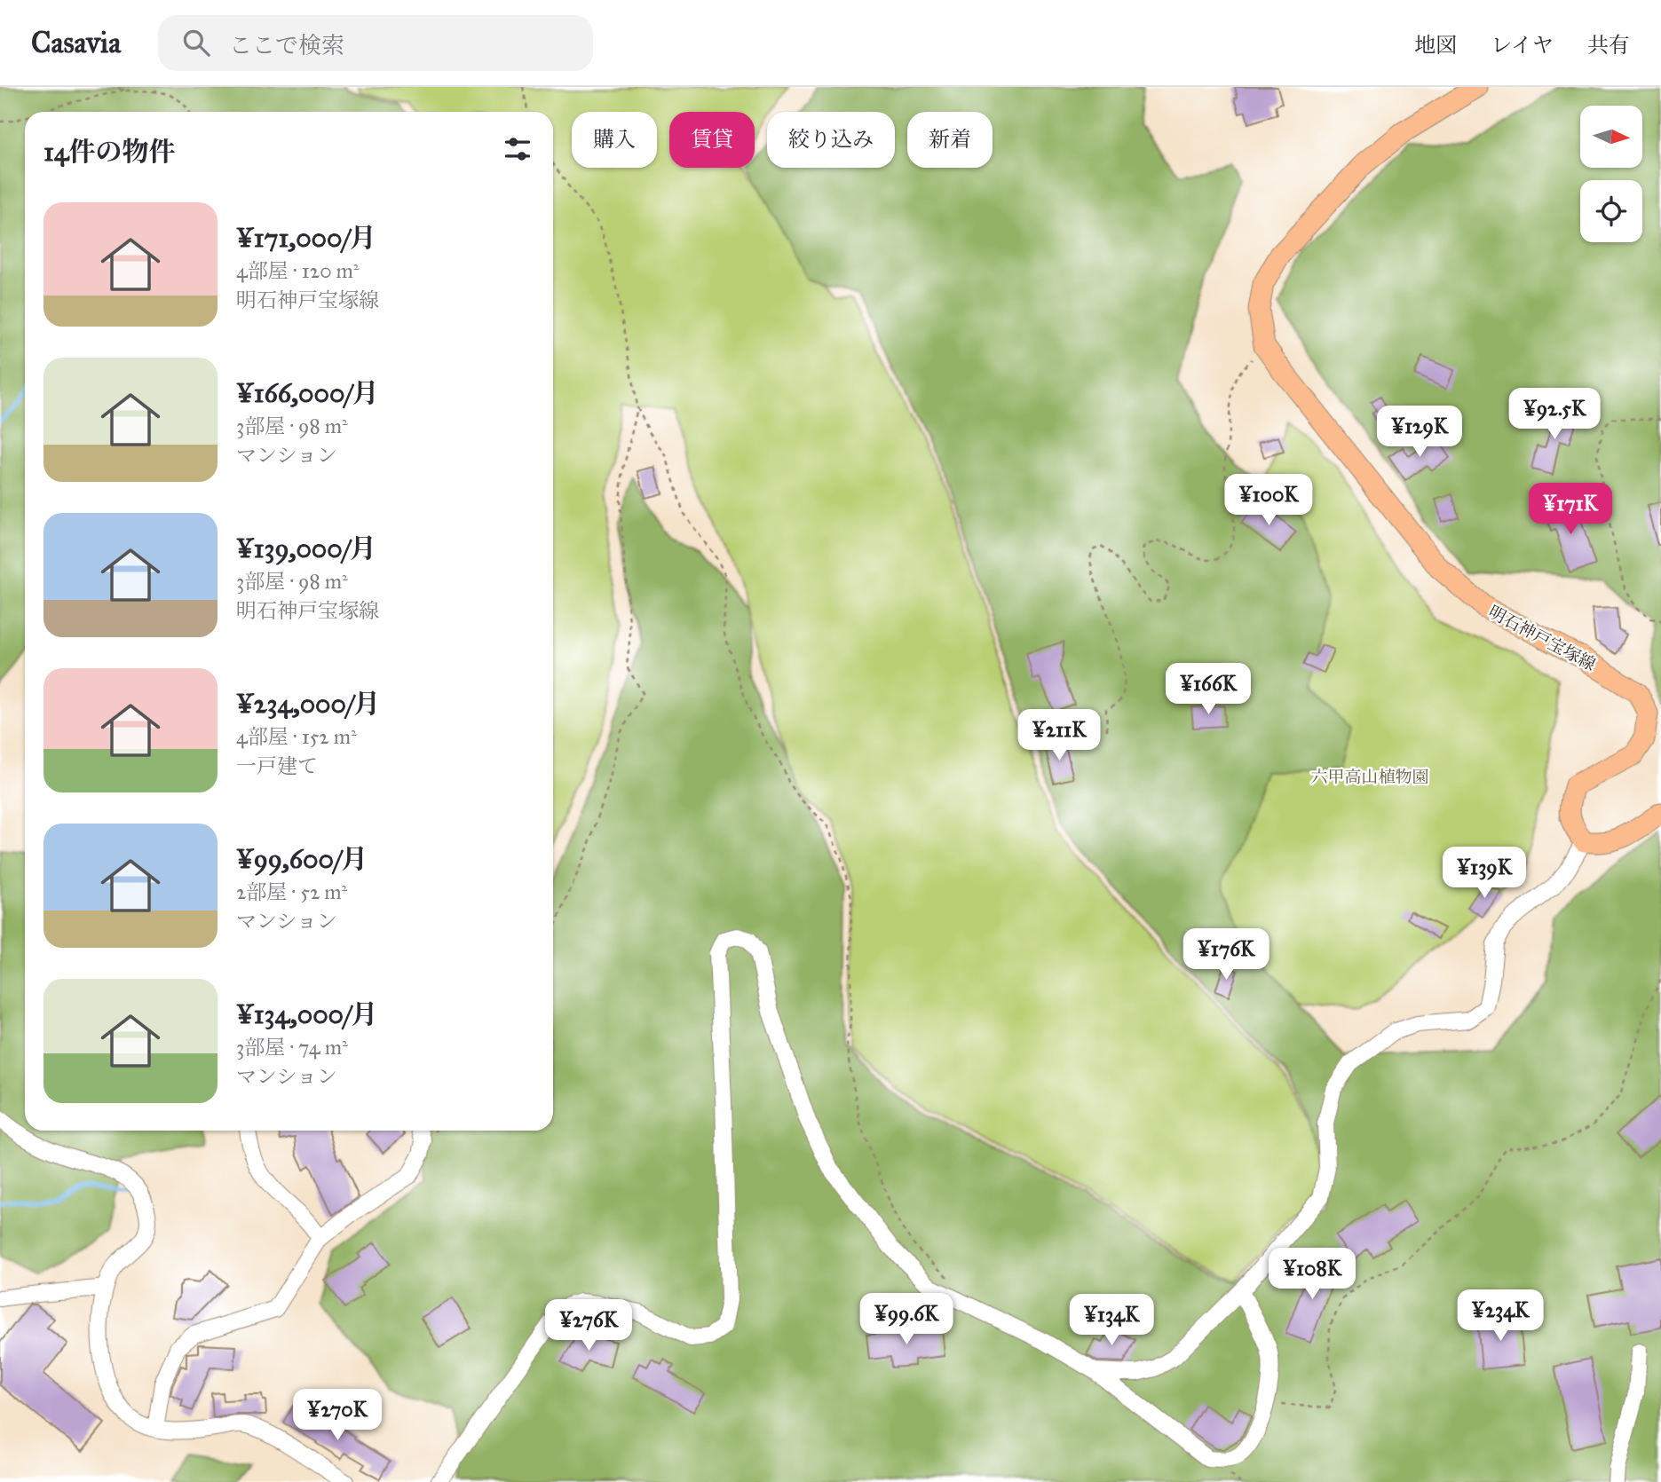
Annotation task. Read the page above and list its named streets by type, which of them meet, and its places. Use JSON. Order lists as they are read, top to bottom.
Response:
{
  "streets": {
    "main road": ["明石神戸宝塚線"]
  },
  "parks": ["六甲高山植物園"],
  "north": "right",
  "page": {
    "header": "Casavia",
    "search": "ここで検索",
    "nav": ["地図", "レイヤ", "共有"],
    "chip": [
      "購入",
      "賃貸",
      "絞り込み",
      "新着"
    ],
    "heading": "14件の物件",
    "list": [
      {
        "name": "¥171,000/月",
        "note": "4部屋 · 120 m² · 明石神戸宝塚線"
      },
      {
        "name": "¥166,000/月",
        "note": "3部屋 · 98 m² · マンション"
      },
      {
        "name": "¥139,000/月",
        "note": "3部屋 · 98 m² · 明石神戸宝塚線"
      },
      {
        "name": "¥234,000/月",
        "note": "4部屋 · 152 m² · 一戸建て"
      },
      {
        "name": "¥99,600/月",
        "note": "2部屋 · 52 m² · マンション"
      },
      {
        "name": "¥134,000/月",
        "note": "3部屋 · 74 m² · マンション"
      }
    ],
    "price": [
      "¥92.5K",
      "¥129K",
      "¥100K",
      "¥171K",
      "¥166K",
      "¥211K",
      "¥139K",
      "¥176K",
      "¥108K",
      "¥234K",
      "¥99.6K",
      "¥134K",
      "¥276K",
      "¥270K"
    ]
  }
}
